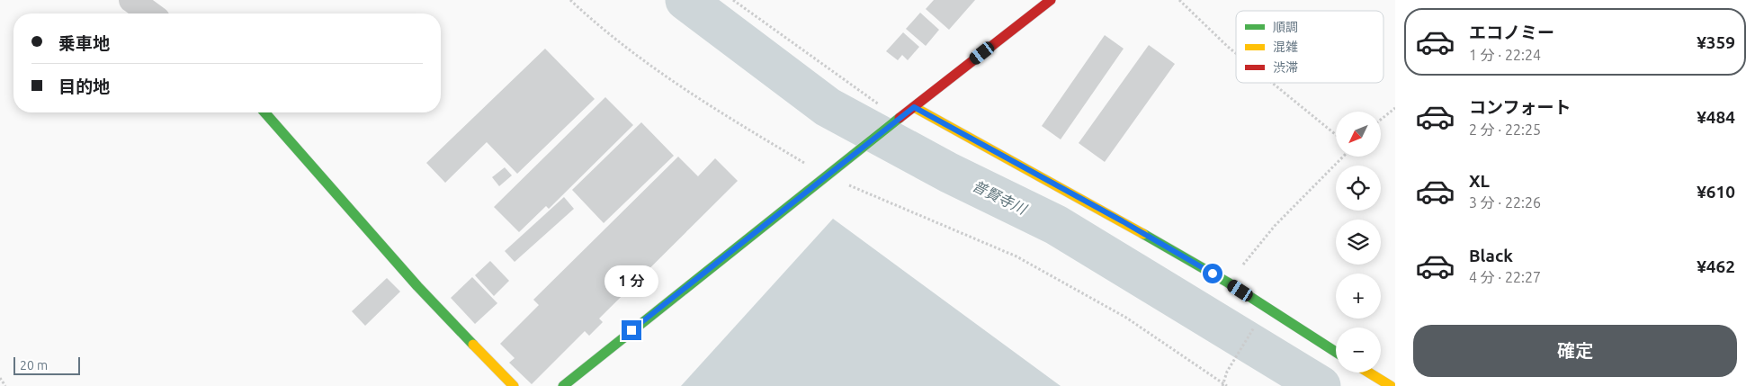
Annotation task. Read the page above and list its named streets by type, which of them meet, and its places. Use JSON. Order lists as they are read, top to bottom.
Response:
{
  "water": ["普賢寺川"],
  "legend": ["順調", "混雑", "渋滞"],
  "scale_bar": "20 m",
  "north": "bottom left",
  "page": {
    "list": [
      {
        "name": "エコノミー",
        "note": "1 分 · 22:24",
        "value": "¥359"
      },
      {
        "name": "コンフォート",
        "note": "2 分 · 22:25",
        "value": "¥484"
      },
      {
        "name": "XL",
        "note": "3 分 · 22:26",
        "value": "¥610"
      },
      {
        "name": "Black",
        "note": "4 分 · 22:27",
        "value": "¥462"
      }
    ],
    "banner": ["乗車地", "目的地"],
    "map_buttons": ["+", "−"],
    "bubble": "1 分",
    "buttons": "確定",
    "scale": "20 m"
  }
}
